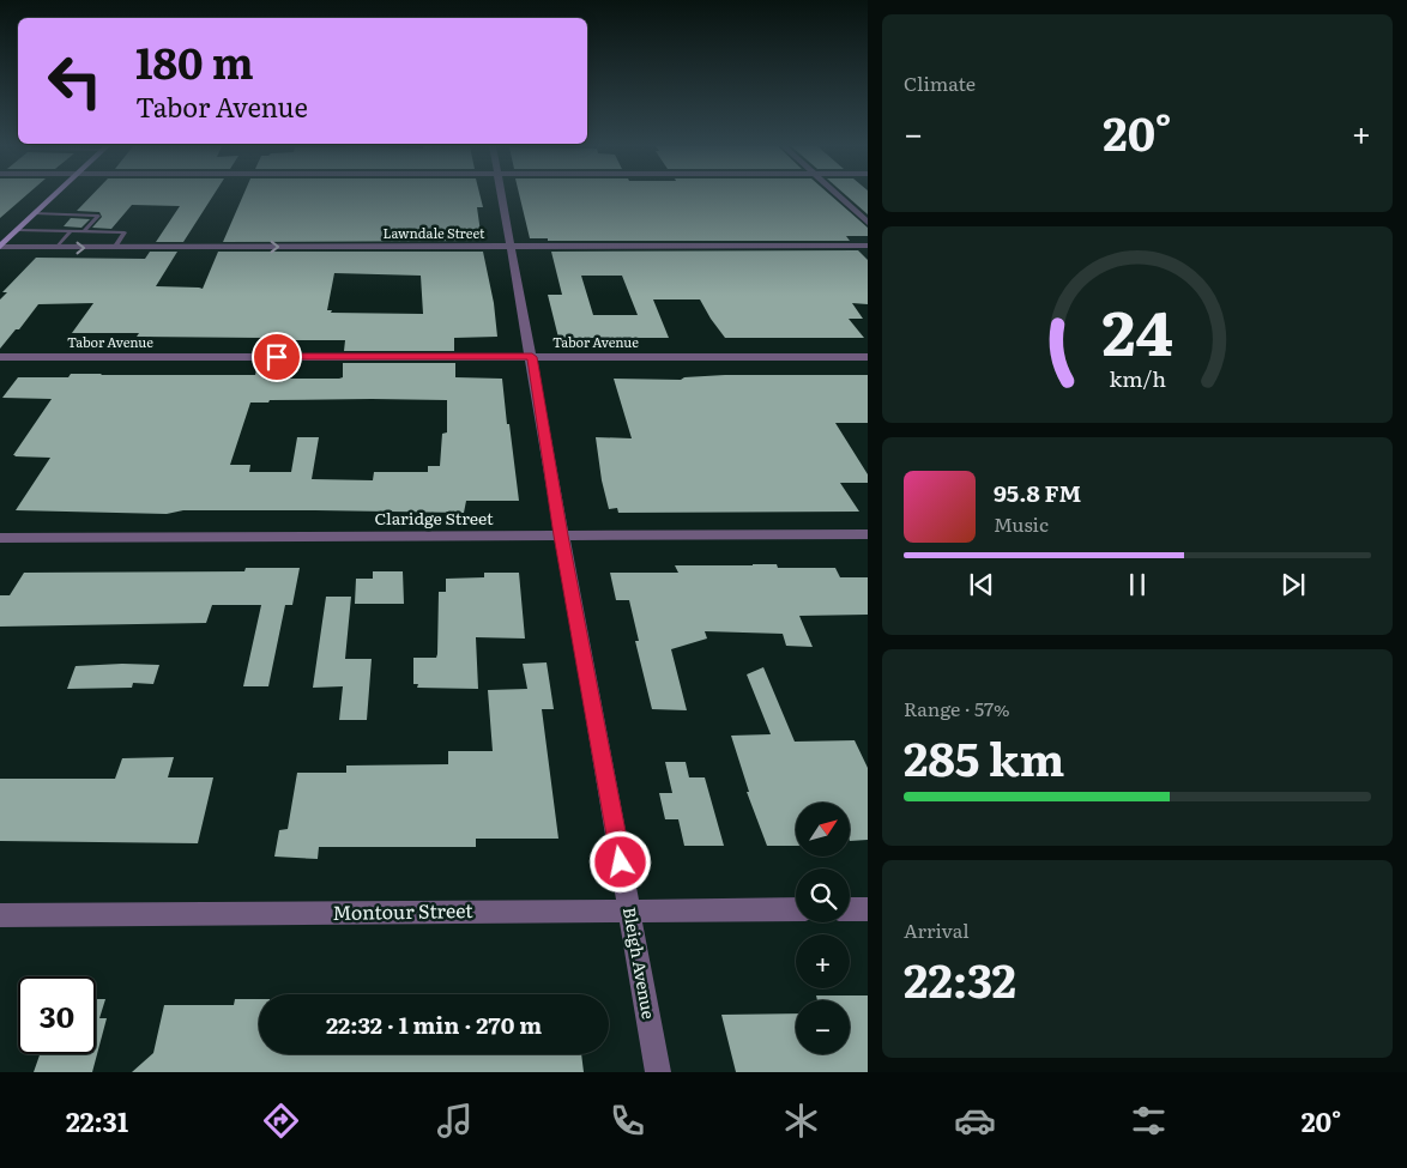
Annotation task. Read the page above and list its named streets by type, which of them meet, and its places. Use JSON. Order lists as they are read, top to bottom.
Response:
{
  "streets": {
    "street": [
      "Lawndale Street",
      "Tabor Avenue",
      "Claridge Street",
      "Montour Street",
      "Bleigh Avenue"
    ]
  },
  "crossings": [
    ["Lawndale Street", "Bleigh Avenue"],
    ["Tabor Avenue", "Bleigh Avenue"],
    ["Claridge Street", "Bleigh Avenue"],
    ["Montour Street", "Bleigh Avenue"]
  ],
  "one_way": ["Lawndale Street"],
  "north": "top right",
  "page": {
    "tile": [
      "Climate",
      ["Range · 57%", "285 km"],
      ["Arrival", "22:32"]
    ],
    "turn": ["180 m", "Tabor Avenue"],
    "heat": ["−", "20°", "+"],
    "song": ["95.8 FM", "Music"],
    "map_buttons": ["+", "−"],
    "limit": "30",
    "trip": "22:32 · 1 min · 270 m",
    "tabs": ["22:31", "20°"],
    "gauge": ["24", "km/h"]
  }
}
